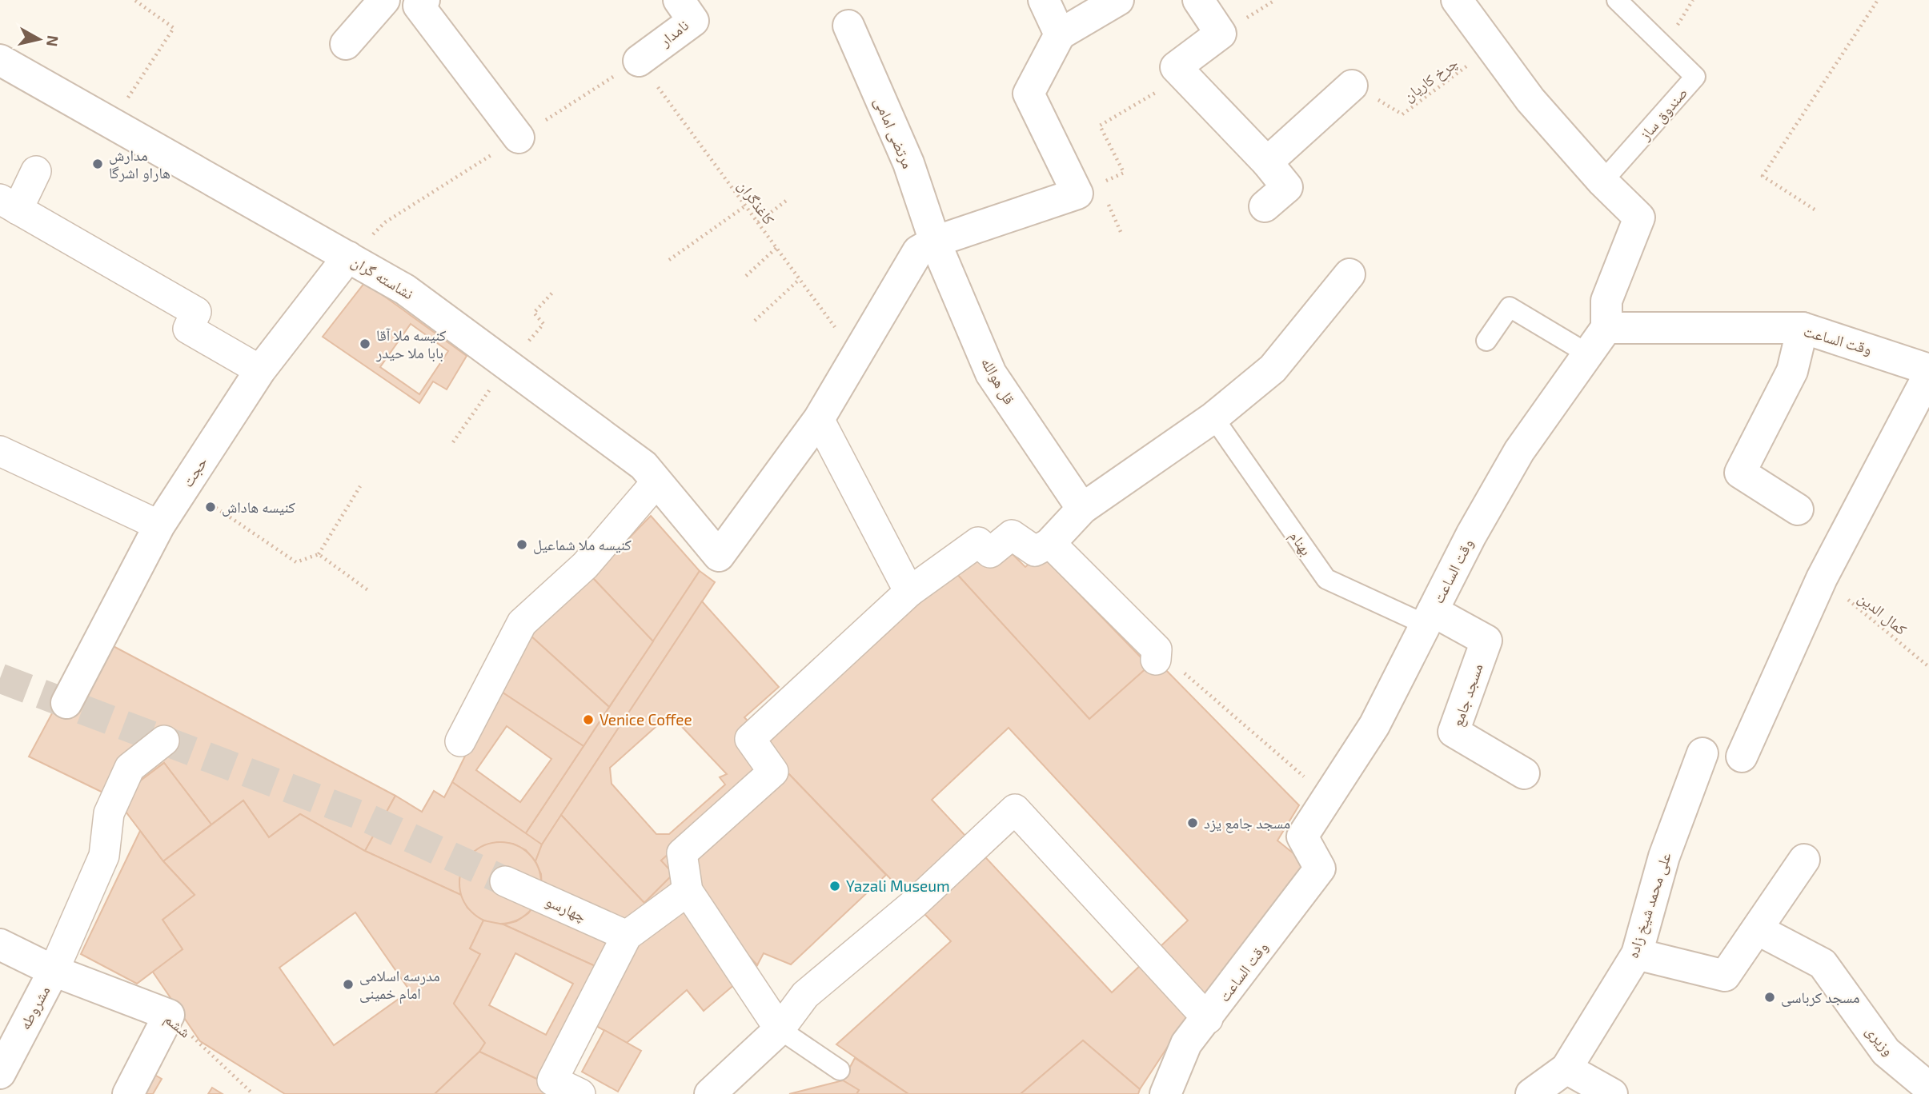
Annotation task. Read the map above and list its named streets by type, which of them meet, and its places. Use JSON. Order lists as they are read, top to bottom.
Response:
{
  "streets": {
    "street": [
      "نامدار",
      "مرتضی امامی",
      "نشاسته گران",
      "وقت الساعت",
      "قل هوالله",
      "حجت",
      "مسجد جامع",
      "علی محمد شیخ زاده",
      "چهارسو",
      "مشروطه",
      "ششم",
      "وزیری"
    ],
    "lane": ["صندوق ساز", "بهنام"],
    "path": ["چرخ کاریان", "کاغذگران", "کمال الدین"]
  },
  "crossings": [
    ["نامدار", "کاغذگران"],
    ["مرتضی امامی", "قل هوالله"],
    ["نشاسته گران", "حجت"],
    ["وقت الساعت", "بهنام"],
    ["وقت الساعت", "مسجد جامع"],
    ["بهنام", "مسجد جامع"],
    ["مشروطه", "ششم"]
  ],
  "places": [
    "مدارش هاراو اشرگا",
    "کنیسه ملا آقا بابا ملا حیدر",
    "کنیسه هاداش",
    "کنیسه ملا شماعیل",
    "Venice Coffee",
    "مسجد جامع یزد",
    "Yazali Museum",
    "مدرسه اسلامی امام خمینی",
    "مسجد کرباسی"
  ],
  "north": "right"
}
